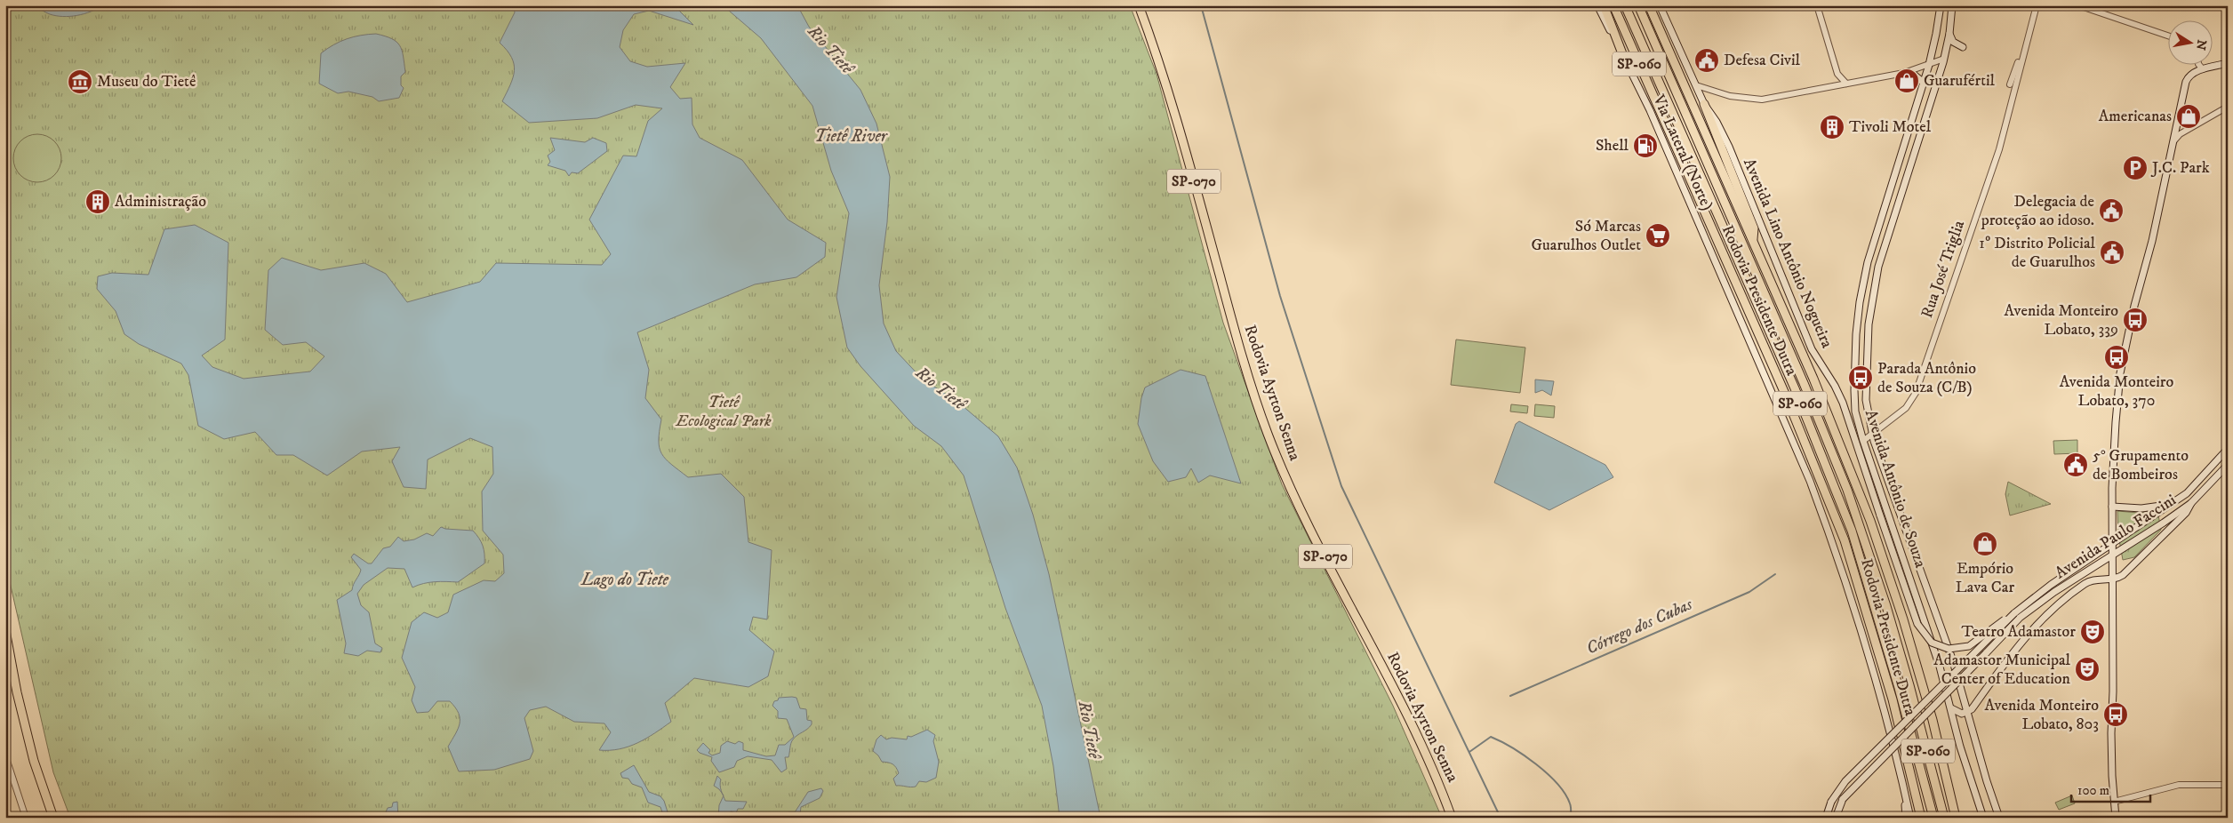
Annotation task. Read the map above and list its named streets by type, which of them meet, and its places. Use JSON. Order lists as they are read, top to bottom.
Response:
{
  "streets": {
    "highway": [
      "SP-060",
      "SP-070",
      "Rodovia Presidente Dutra",
      "Rodovia Ayrton Senna"
    ],
    "main road": [
      "Via Lateral (Norte)",
      "Avenida Lino Antônio Nogueira",
      "Avenida Antônio de Souza",
      "Avenida Paulo Faccini"
    ],
    "street": ["Rua José Triglia"]
  },
  "crossings": [
    ["Avenida Lino Antônio Nogueira", "Avenida Paulo Faccini"],
    ["Rua José Triglia", "Avenida Antônio de Souza"]
  ],
  "water": [
    "Rio Tietê",
    "Tietê River",
    "Lago do Tiete",
    "Córrego dos Cubas"
  ],
  "parks": ["Tietê Ecological Park"],
  "places": {
    "public building": [
      "Defesa Civil",
      "Delegacia de proteção ao idoso.",
      "1º Distrito Policial de Guarulhos",
      "5° Grupamento de Bombeiros"
    ],
    "shop": ["Guarufértil", "Americanas", "Empório Lava Car"],
    "museum": ["Museu do Tietê"],
    "building": ["Tivoli Motel", "Administração"],
    "fuel station": ["Shell"],
    "parking": ["J.C. Park"],
    "supermarket": ["Só Marcas Guarulhos Outlet"],
    "bus stop": [
      "Avenida Monteiro Lobato, 339",
      "Avenida Monteiro Lobato, 370",
      "Parada Antônio de Souza (C/B)",
      "Avenida Monteiro Lobato, 803"
    ],
    "theatre": ["Teatro Adamastor", "Adamastor Municipal Center of Education"]
  },
  "scale_bar": "100 m",
  "north": "right"
}
